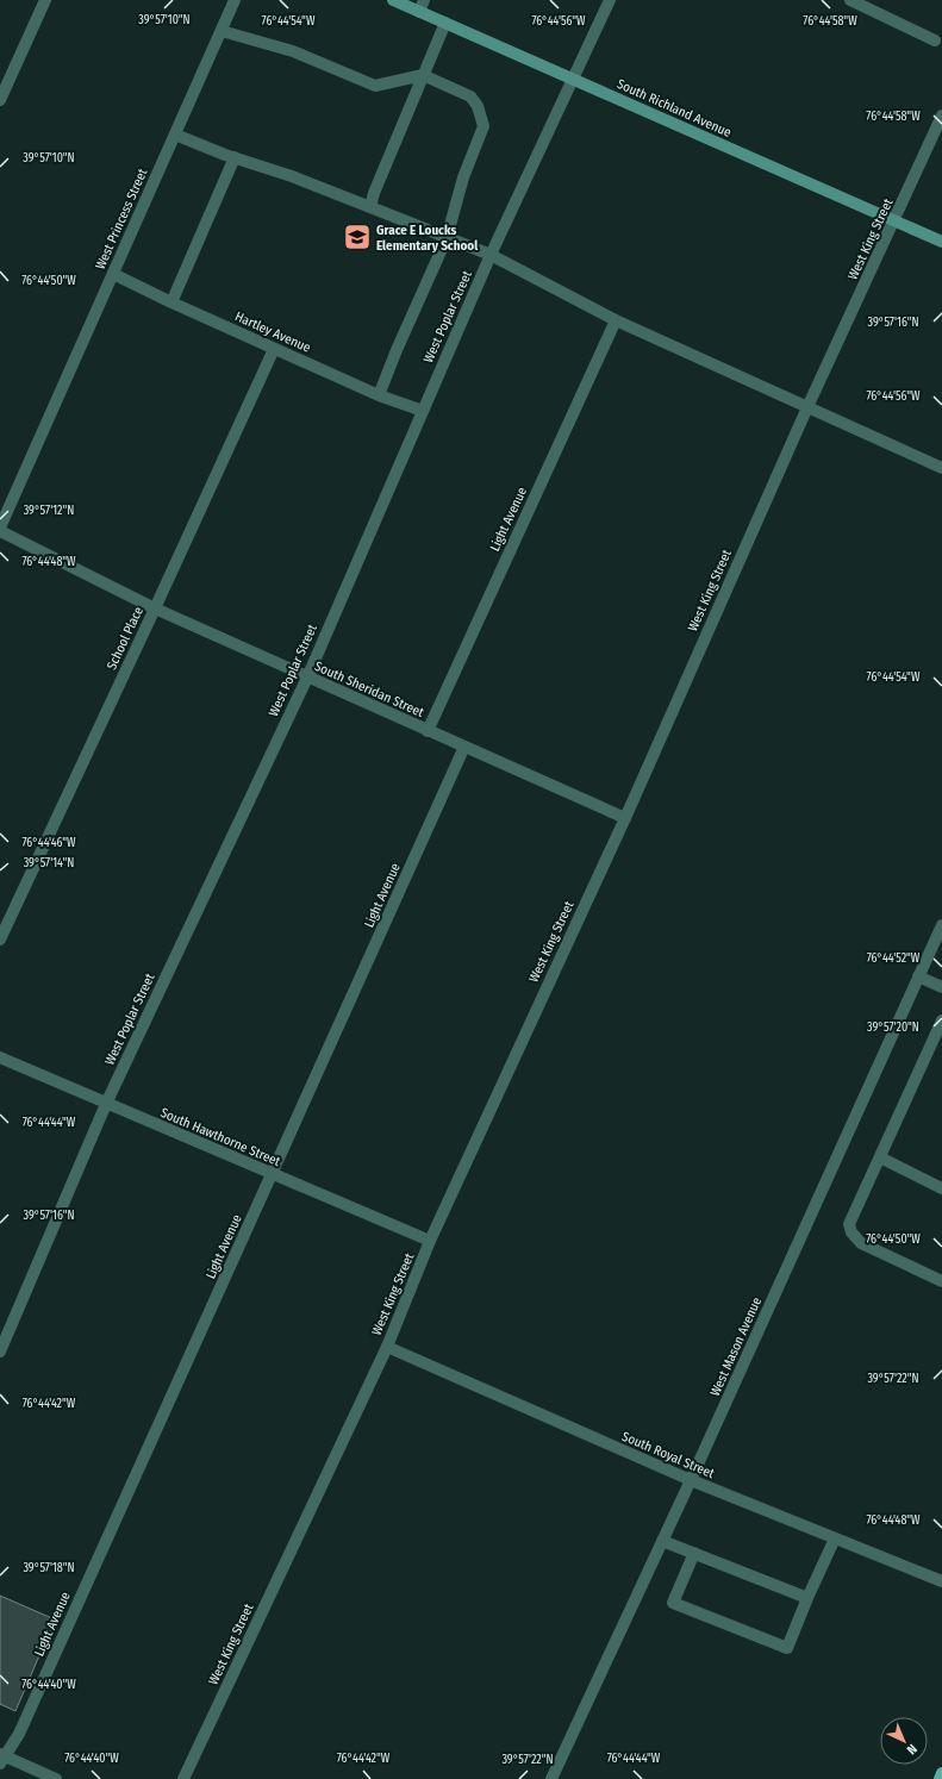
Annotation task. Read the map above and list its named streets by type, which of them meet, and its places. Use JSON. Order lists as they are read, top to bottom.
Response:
{
  "streets": {
    "main road": ["South Richland Avenue"],
    "street": [
      "West Princess Street",
      "West King Street",
      "West Poplar Street",
      "Hartley Avenue",
      "Light Avenue",
      "School Place",
      "South Sheridan Street",
      "South Hawthorne Street",
      "West Mason Avenue",
      "South Royal Street"
    ]
  },
  "crossings": [
    ["South Richland Avenue", "West King Street"],
    ["South Richland Avenue", "West Poplar Street"],
    ["West Princess Street", "Hartley Avenue"],
    ["West King Street", "South Sheridan Street"],
    ["West King Street", "South Hawthorne Street"],
    ["West King Street", "South Royal Street"],
    ["West Poplar Street", "Hartley Avenue"],
    ["West Poplar Street", "South Sheridan Street"],
    ["West Poplar Street", "South Hawthorne Street"],
    ["Hartley Avenue", "School Place"],
    ["Light Avenue", "South Sheridan Street"],
    ["Light Avenue", "South Hawthorne Street"],
    ["School Place", "South Sheridan Street"],
    ["West Mason Avenue", "South Royal Street"]
  ],
  "places": {
    "school or university": ["Grace E Loucks Elementary School"]
  },
  "north": "bottom right",
  "coordinates": [
    "39°57'10\"N",
    "76°44'54\"W",
    "76°44'56\"W",
    "76°44'58\"W",
    "76°44'50\"W",
    "39°57'16\"N",
    "39°57'12\"N",
    "76°44'48\"W",
    "76°44'46\"W",
    "39°57'14\"N",
    "76°44'52\"W",
    "39°57'20\"N",
    "76°44'44\"W",
    "39°57'22\"N",
    "76°44'42\"W",
    "39°57'18\"N",
    "76°44'40\"W"
  ]
}
